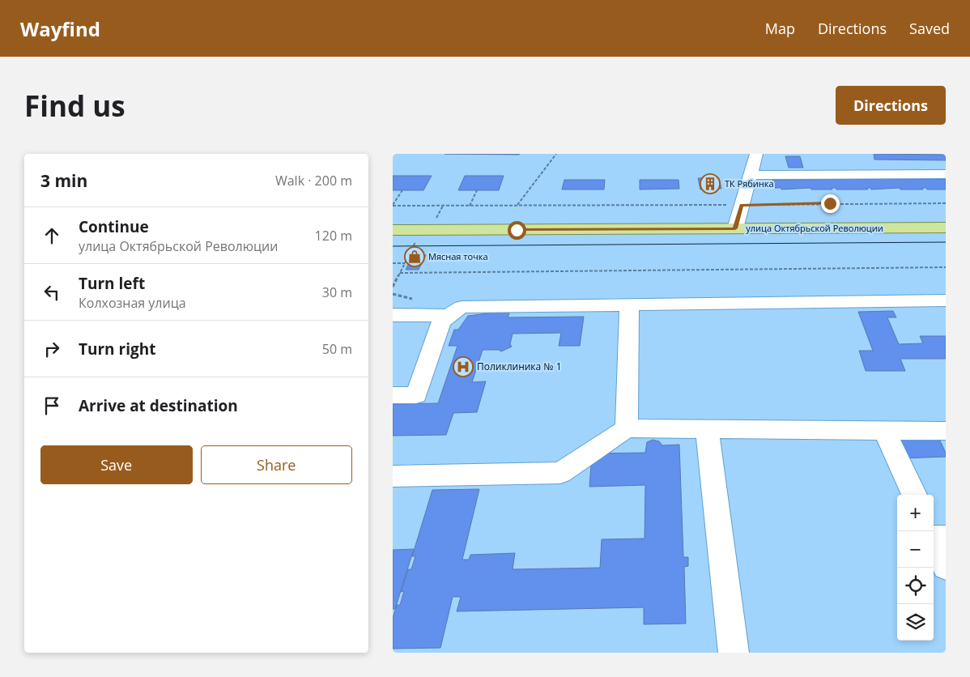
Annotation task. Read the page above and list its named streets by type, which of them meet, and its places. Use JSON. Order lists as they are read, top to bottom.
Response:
{
  "streets": {
    "main road": ["улица Октябрьской Революции"]
  },
  "places": {
    "building": ["ТК Рябинка"],
    "shop": ["Мясная точка"],
    "hospital": ["Поликлиника № 1"]
  },
  "page": {
    "header": "Wayfind",
    "nav": ["Map", "Directions", "Saved"],
    "buttons": [
      "Directions",
      ["Save", "Share"]
    ],
    "title": "Find us",
    "heading": ["3 min", "Walk · 200 m"],
    "list": [
      ["Continue", "улица Октябрьской Революции", "120 m"],
      ["Turn left", "Колхозная улица", "30 m"],
      ["Turn right", "50 m"],
      "Arrive at destination"
    ],
    "map_buttons": ["+", "−"]
  }
}
